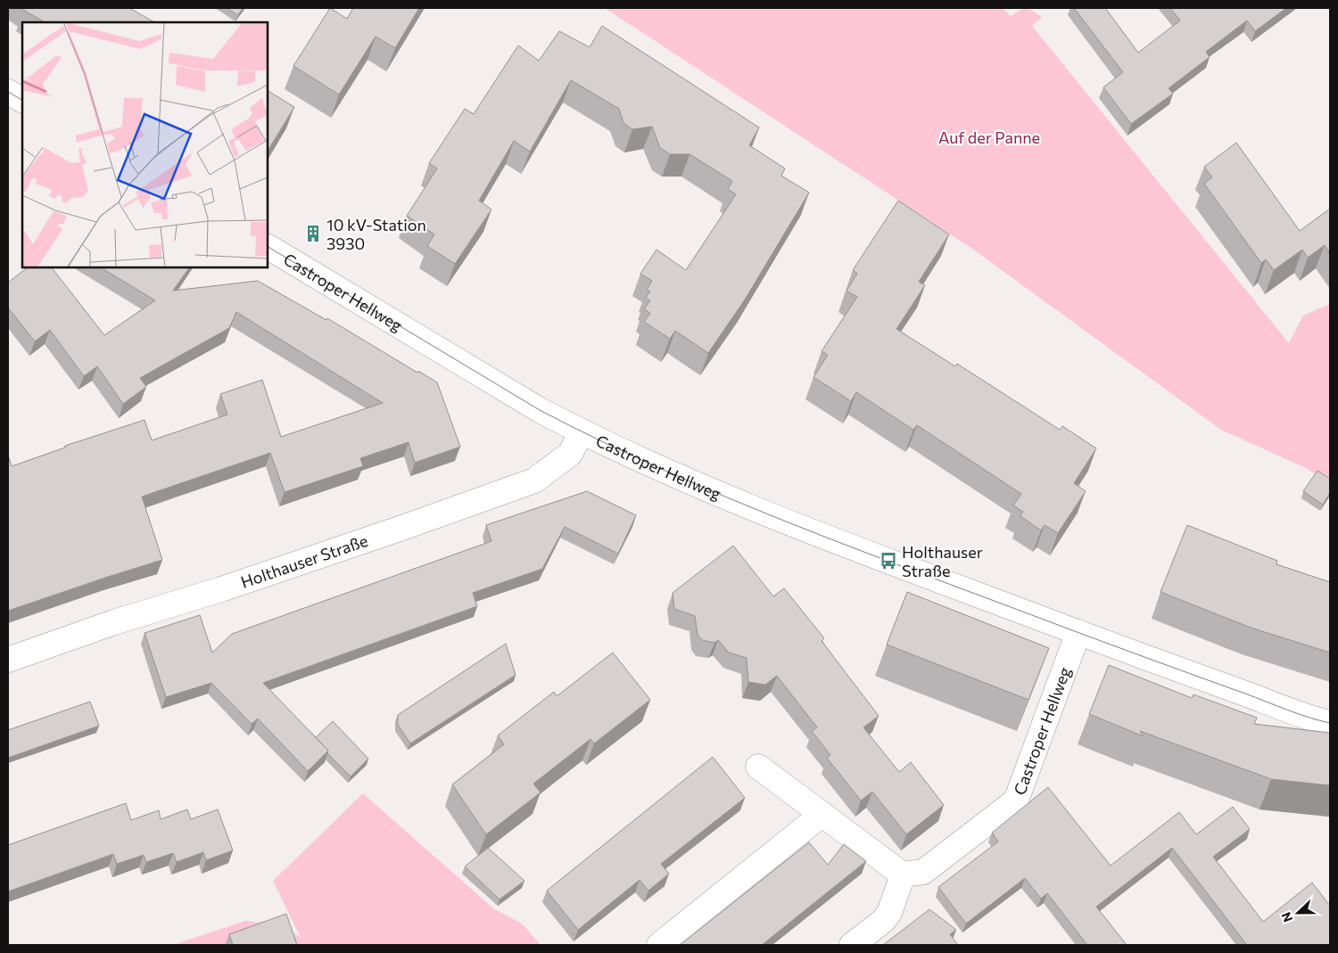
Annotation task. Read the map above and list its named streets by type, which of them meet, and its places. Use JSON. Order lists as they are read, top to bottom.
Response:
{
  "streets": {
    "street": ["Castroper Hellweg", "Holthauser Straße"]
  },
  "crossings": [
    ["Castroper Hellweg", "Holthauser Straße"]
  ],
  "parks": ["Auf der Panne"],
  "places": {
    "building": ["10 kV-Station 3930"],
    "bus stop": ["Holthauser Straße"]
  },
  "north": "left"
}
